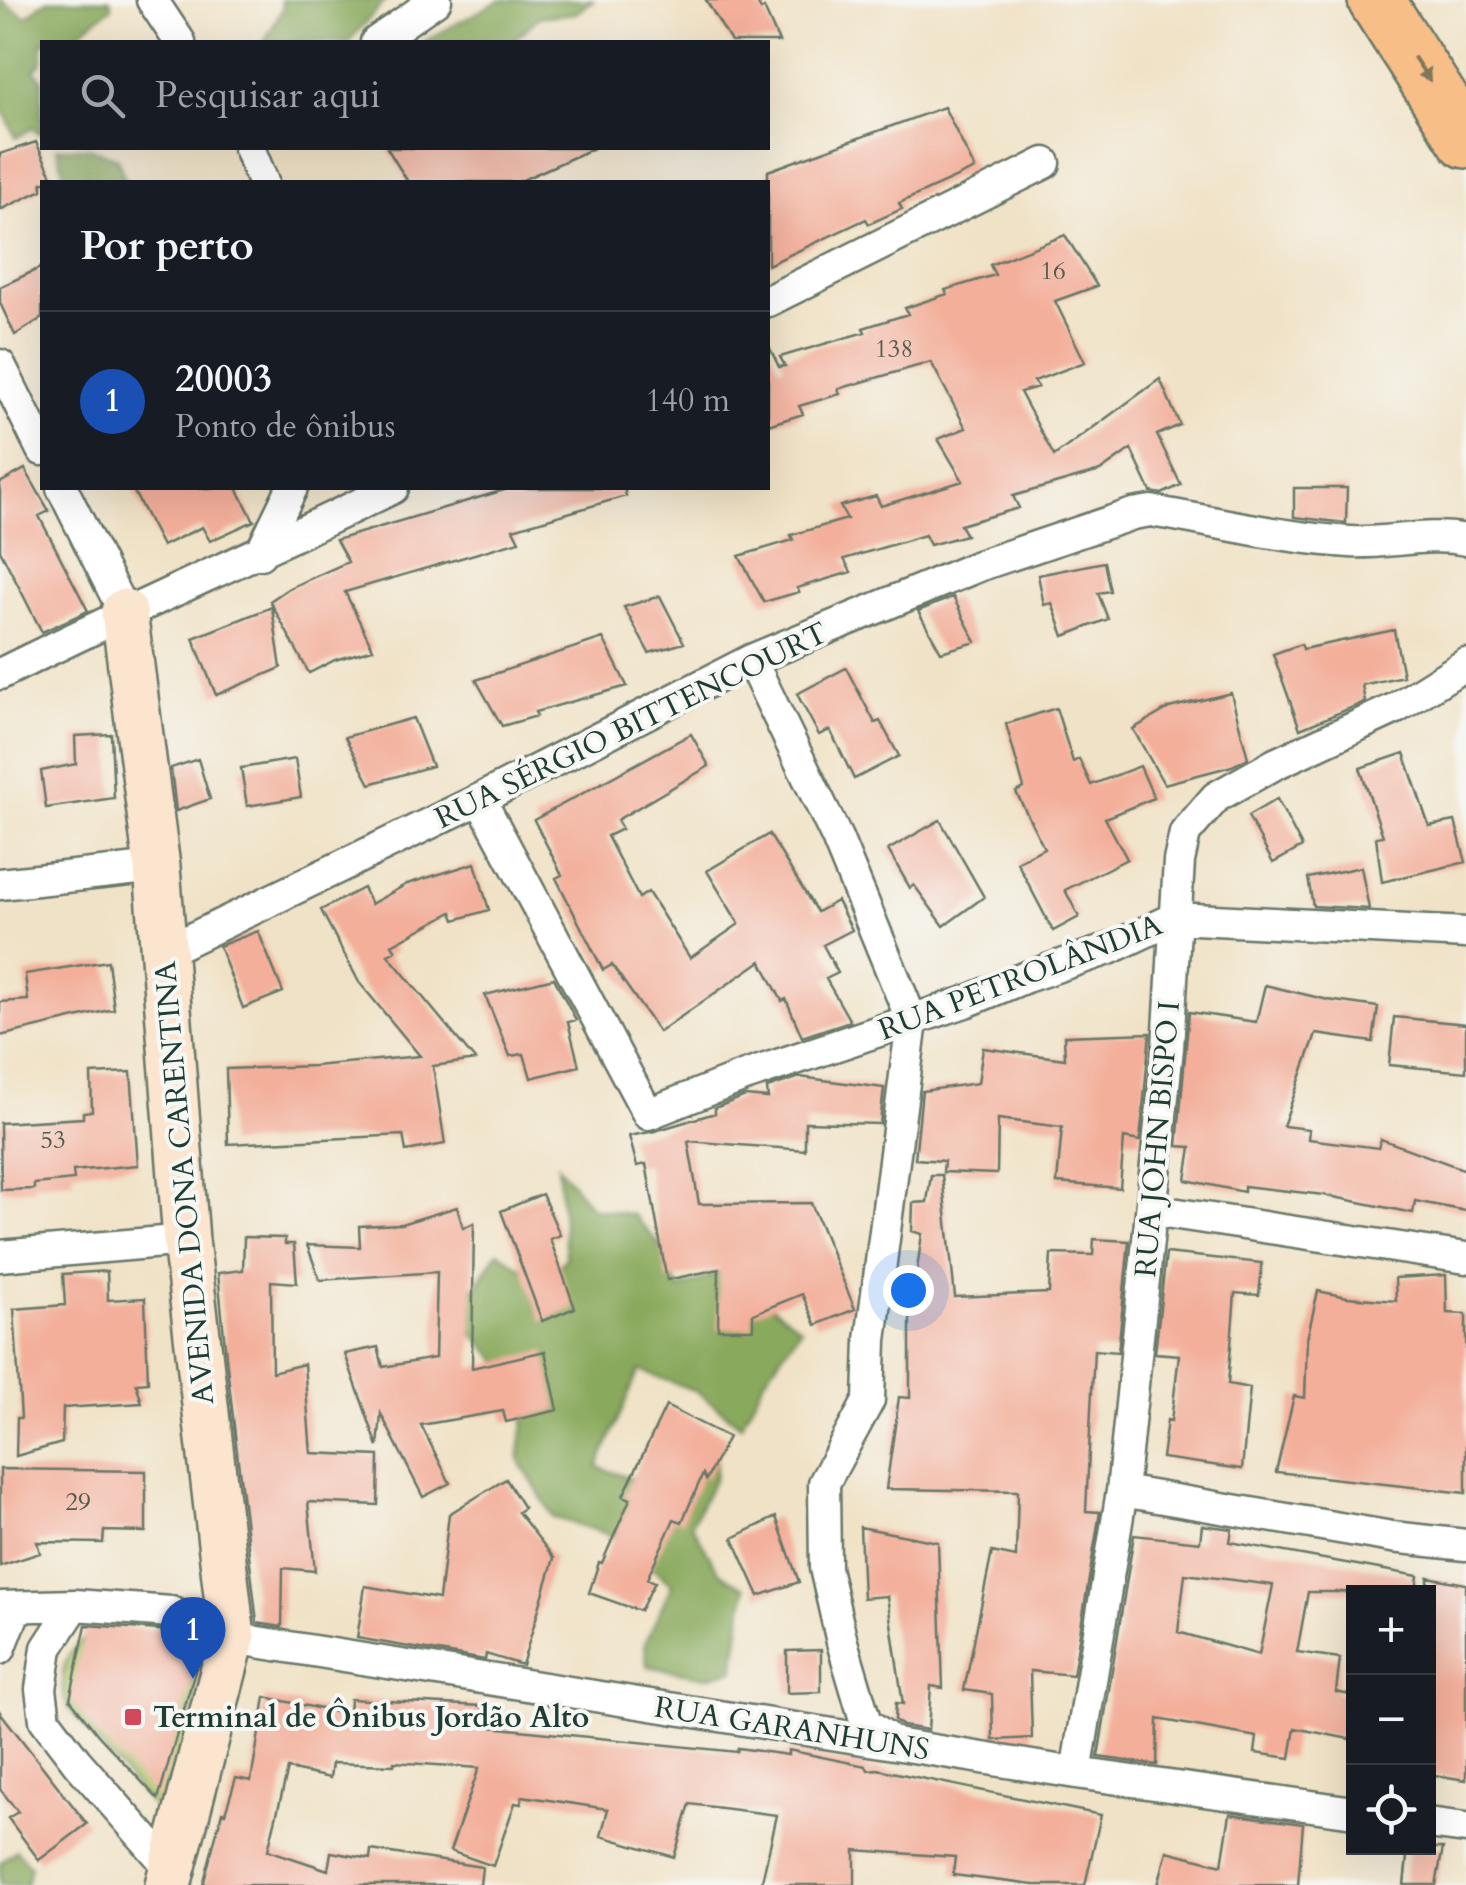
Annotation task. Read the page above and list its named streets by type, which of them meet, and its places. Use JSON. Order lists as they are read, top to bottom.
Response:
{
  "streets": {
    "street": [
      "RUA SÉRGIO BITTENCOURT",
      "RUA PETROLÂNDIA",
      "RUA JOHN BISPO I",
      "AVENIDA DONA CARENTINA",
      "RUA GARANHUNS"
    ]
  },
  "crossings": [
    ["RUA SÉRGIO BITTENCOURT", "RUA PETROLÂNDIA"],
    ["RUA SÉRGIO BITTENCOURT", "AVENIDA DONA CARENTINA"],
    ["RUA PETROLÂNDIA", "RUA JOHN BISPO I"],
    ["RUA JOHN BISPO I", "RUA GARANHUNS"],
    ["AVENIDA DONA CARENTINA", "RUA GARANHUNS"]
  ],
  "places": {
    "transit": ["Terminal de Ônibus Jordão Alto"]
  },
  "house_numbers": [
    "16",
    "138",
    "53",
    "29"
  ],
  "page": {
    "search": "Pesquisar aqui",
    "heading": "Por perto",
    "list": [
      {
        "mark": "1",
        "name": "20003",
        "note": "Ponto de ônibus",
        "value": "140 m"
      }
    ],
    "map_buttons": ["+", "−"],
    "pins": "1"
  }
}
